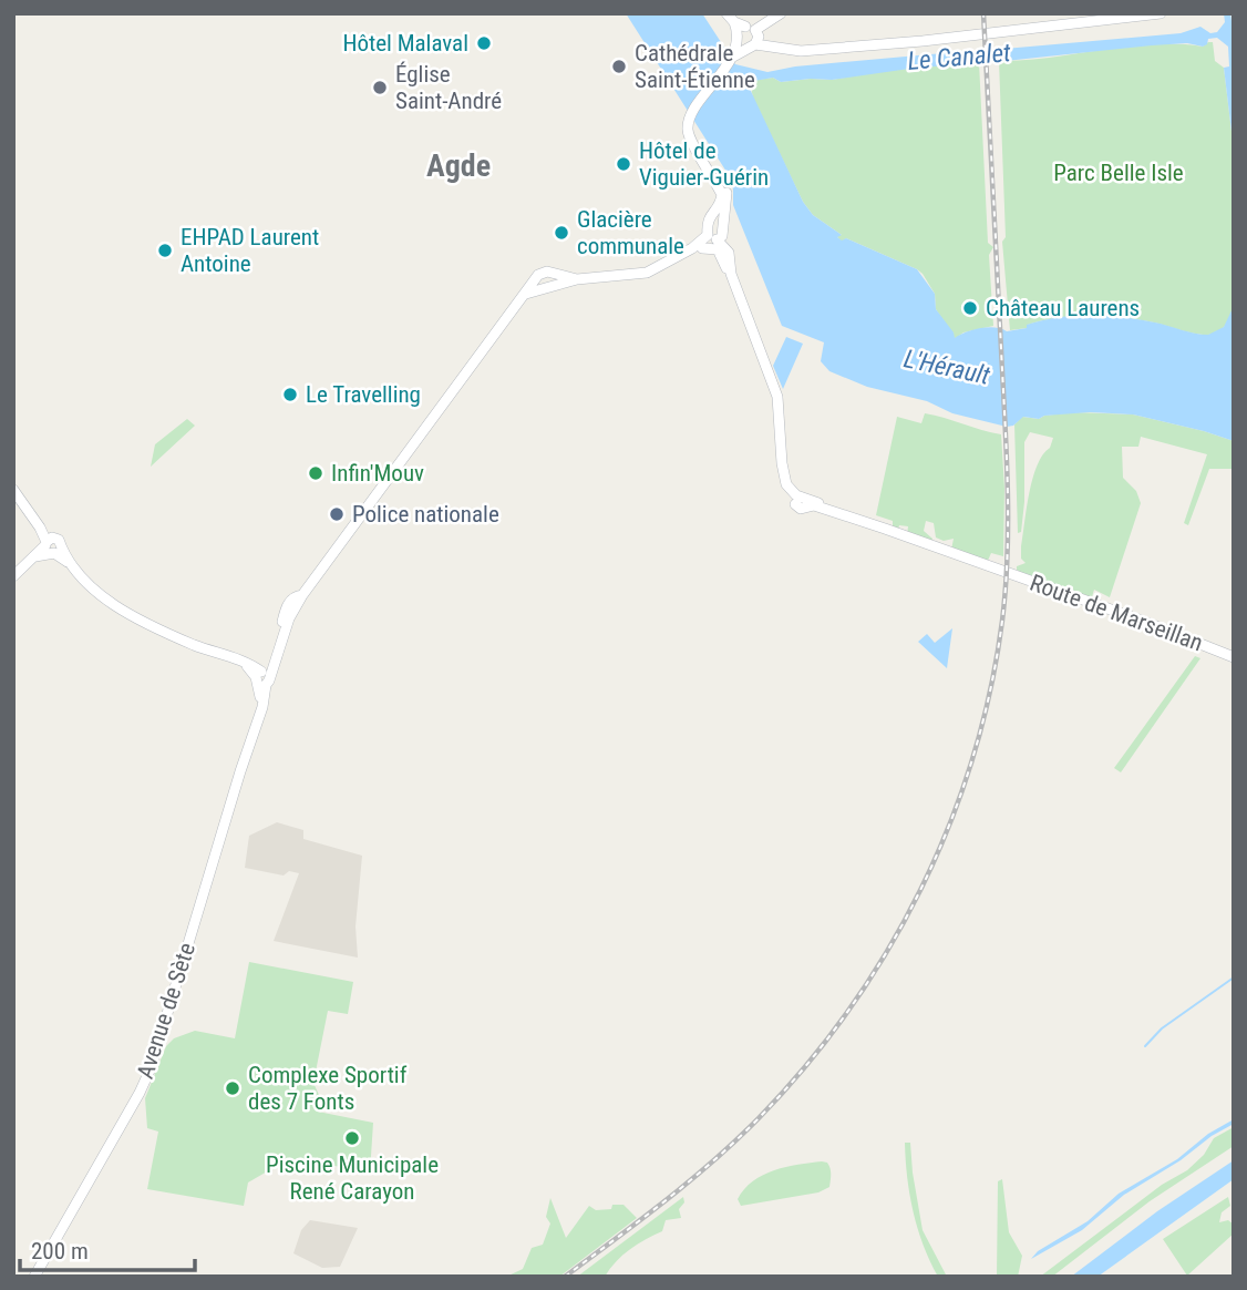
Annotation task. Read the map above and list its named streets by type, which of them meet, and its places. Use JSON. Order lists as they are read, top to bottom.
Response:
{
  "streets": {
    "main road": ["Route de Marseillan", "Avenue de Sète"]
  },
  "districts": ["Agde"],
  "water": ["Le Canalet", "L'Hérault"],
  "parks": ["Parc Belle Isle"],
  "places": [
    "Hôtel Malaval",
    "Cathédrale Saint-Étienne",
    "Église Saint-André",
    "Hôtel de Viguier-Guérin",
    "Glacière communale",
    "EHPAD Laurent Antoine",
    "Château Laurens",
    "Le Travelling",
    "Infin'Mouv",
    "Police nationale",
    "Complexe Sportif des 7 Fonts",
    "Piscine Municipale René Carayon"
  ],
  "scale_bar": "200 m"
}
